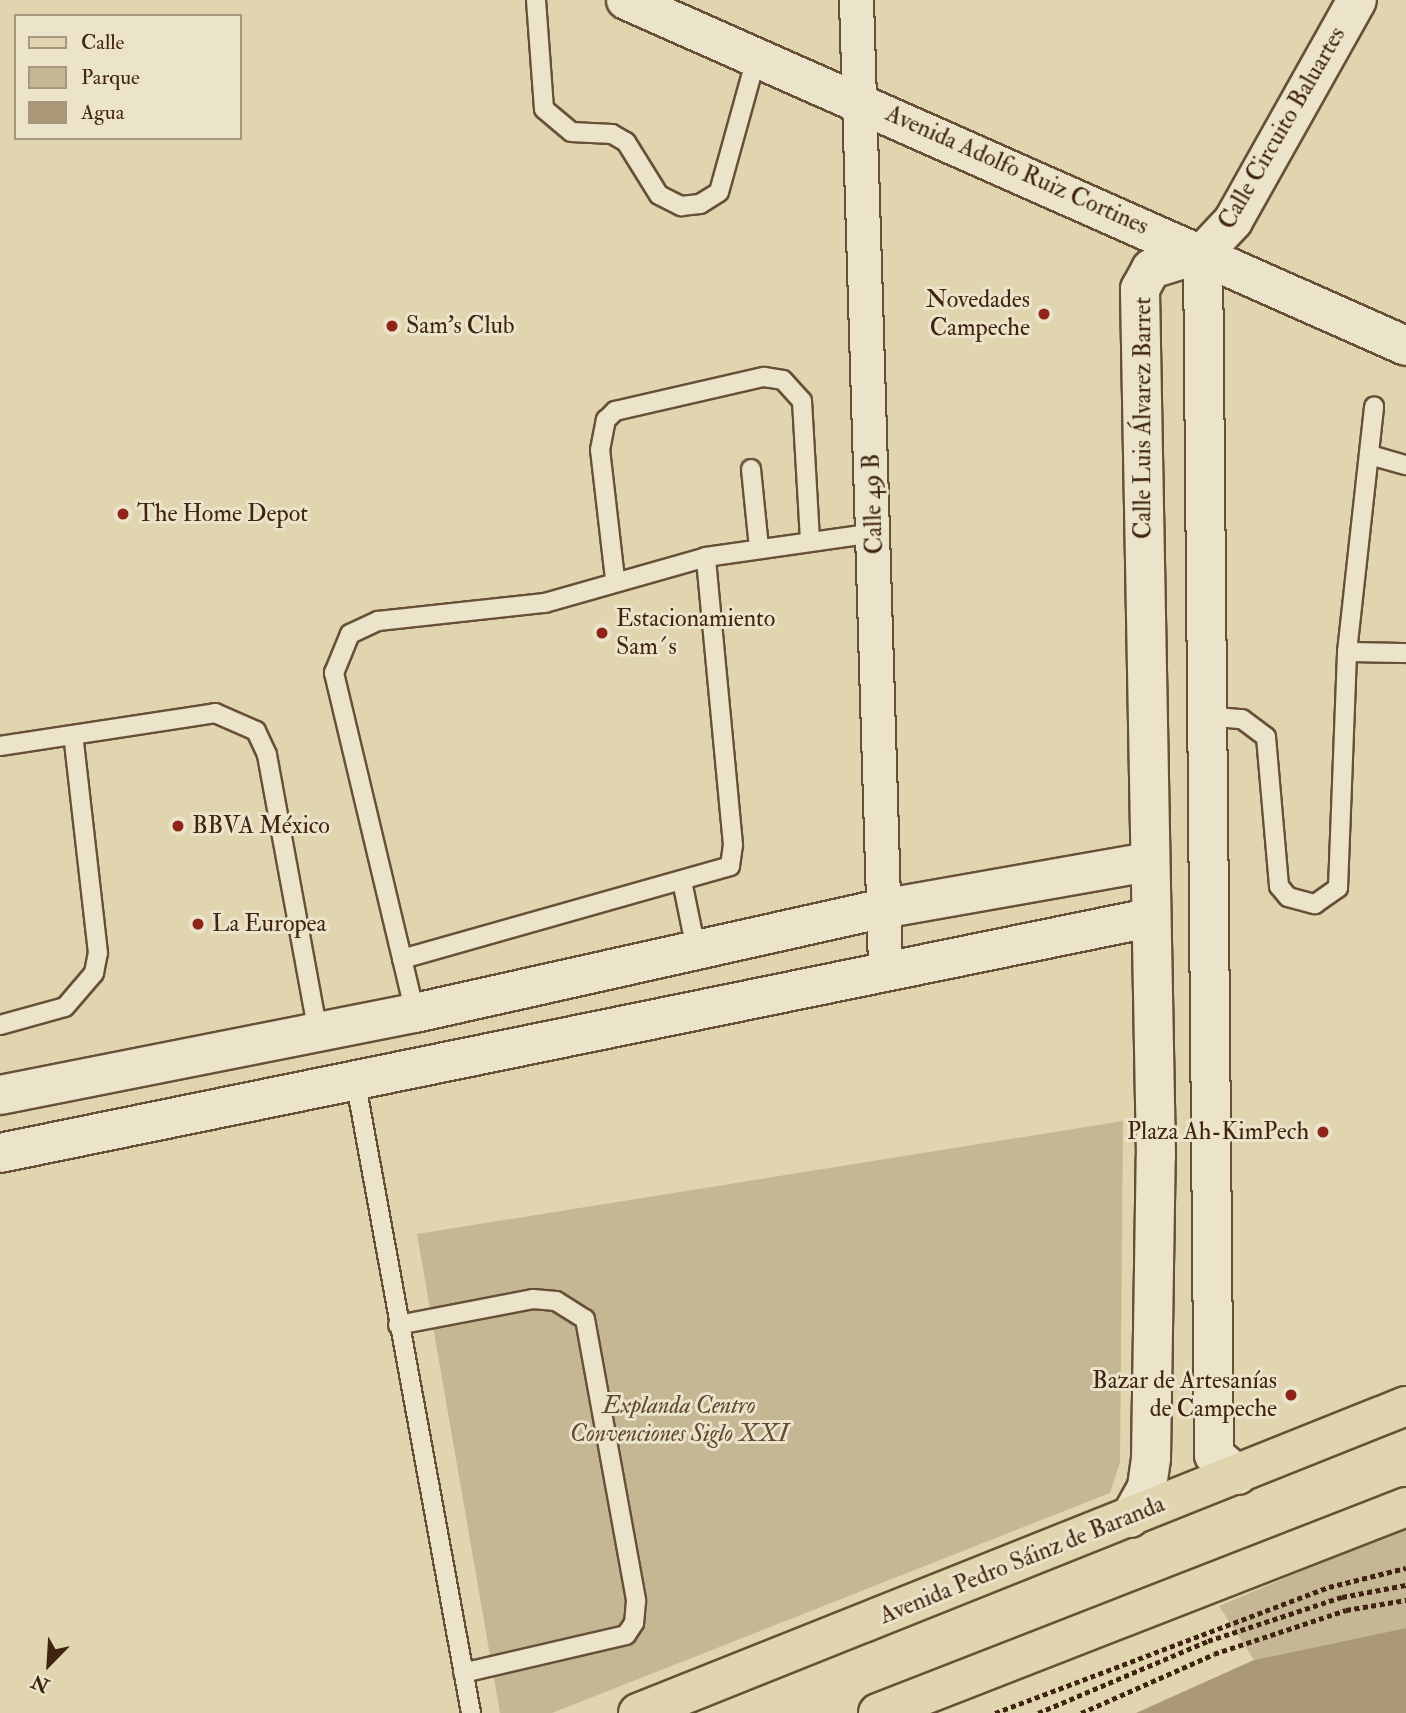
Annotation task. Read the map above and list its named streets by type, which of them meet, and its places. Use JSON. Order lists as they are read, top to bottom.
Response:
{
  "streets": {
    "main road": [
      "Calle Circuito Baluartes",
      "Avenida Adolfo Ruiz Cortines",
      "Calle Luis Álvarez Barret",
      "Avenida Pedro Sáinz de Baranda"
    ],
    "street": ["Calle 49 B"]
  },
  "crossings": [
    ["Calle Circuito Baluartes", "Avenida Adolfo Ruiz Cortines"],
    ["Calle Circuito Baluartes", "Calle Luis Álvarez Barret"],
    ["Avenida Adolfo Ruiz Cortines", "Calle Luis Álvarez Barret"],
    ["Avenida Adolfo Ruiz Cortines", "Calle 49 B"],
    ["Calle Luis Álvarez Barret", "Avenida Pedro Sáinz de Baranda"]
  ],
  "parks": ["Explanda Centro Convenciones Siglo XXI"],
  "places": [
    "Novedades Campeche",
    "Sam's Club",
    "The Home Depot",
    "Estacionamiento Sam´s",
    "BBVA México",
    "La Europea",
    "Plaza Ah-KimPech",
    "Bazar de Artesanías de Campeche"
  ],
  "legend": ["Calle", "Parque", "Agua"],
  "north": "bottom left"
}
